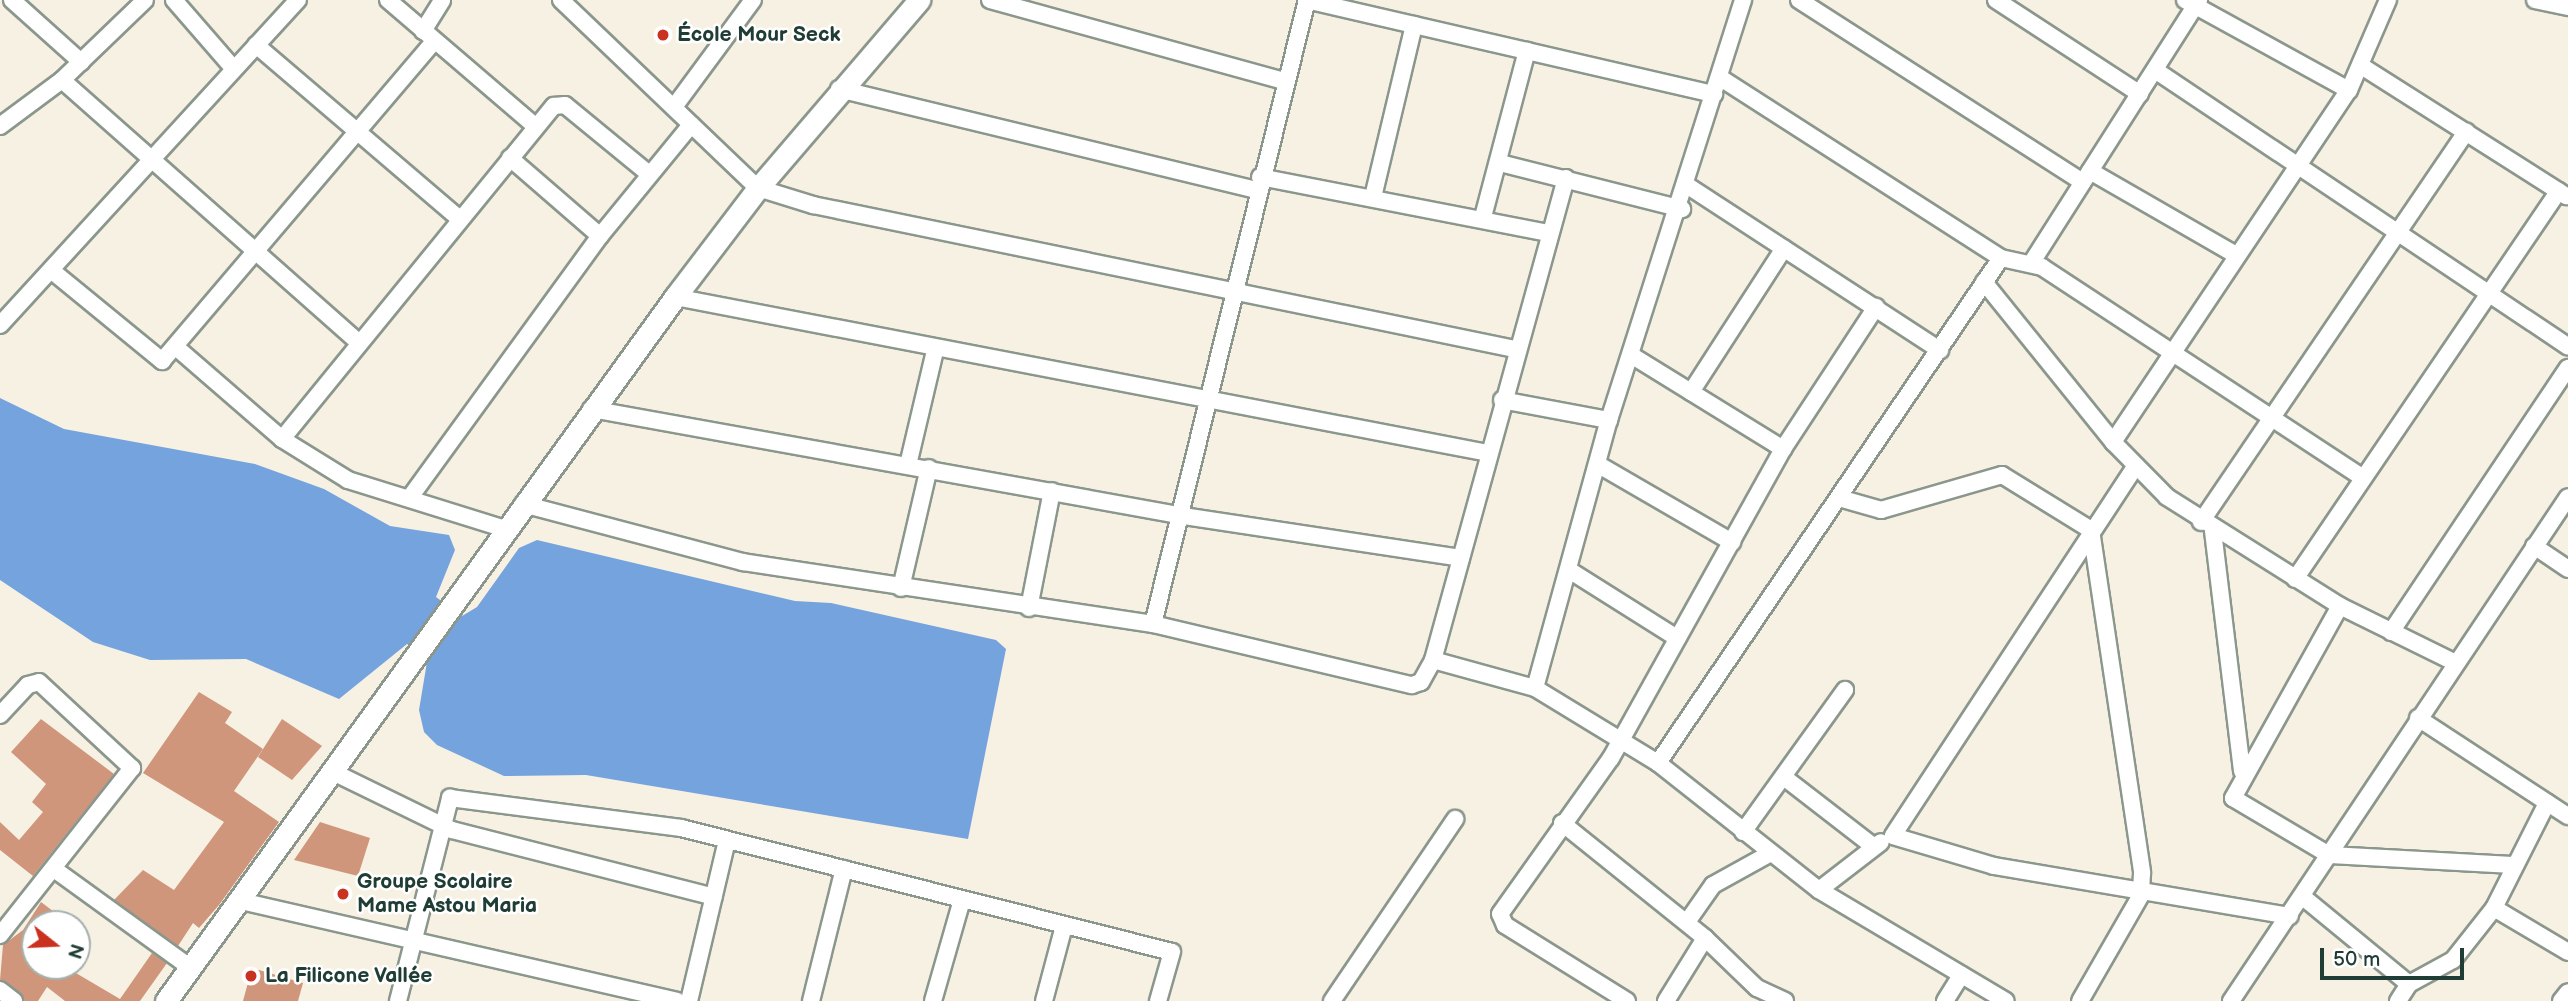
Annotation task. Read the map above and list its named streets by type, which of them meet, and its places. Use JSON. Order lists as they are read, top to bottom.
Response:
{
  "places": ["École Mour Seck", "Groupe Scolaire Mame Astou Maria", "La Filicone Vallée"],
  "scale_bar": "50 m",
  "north": "right"
}
